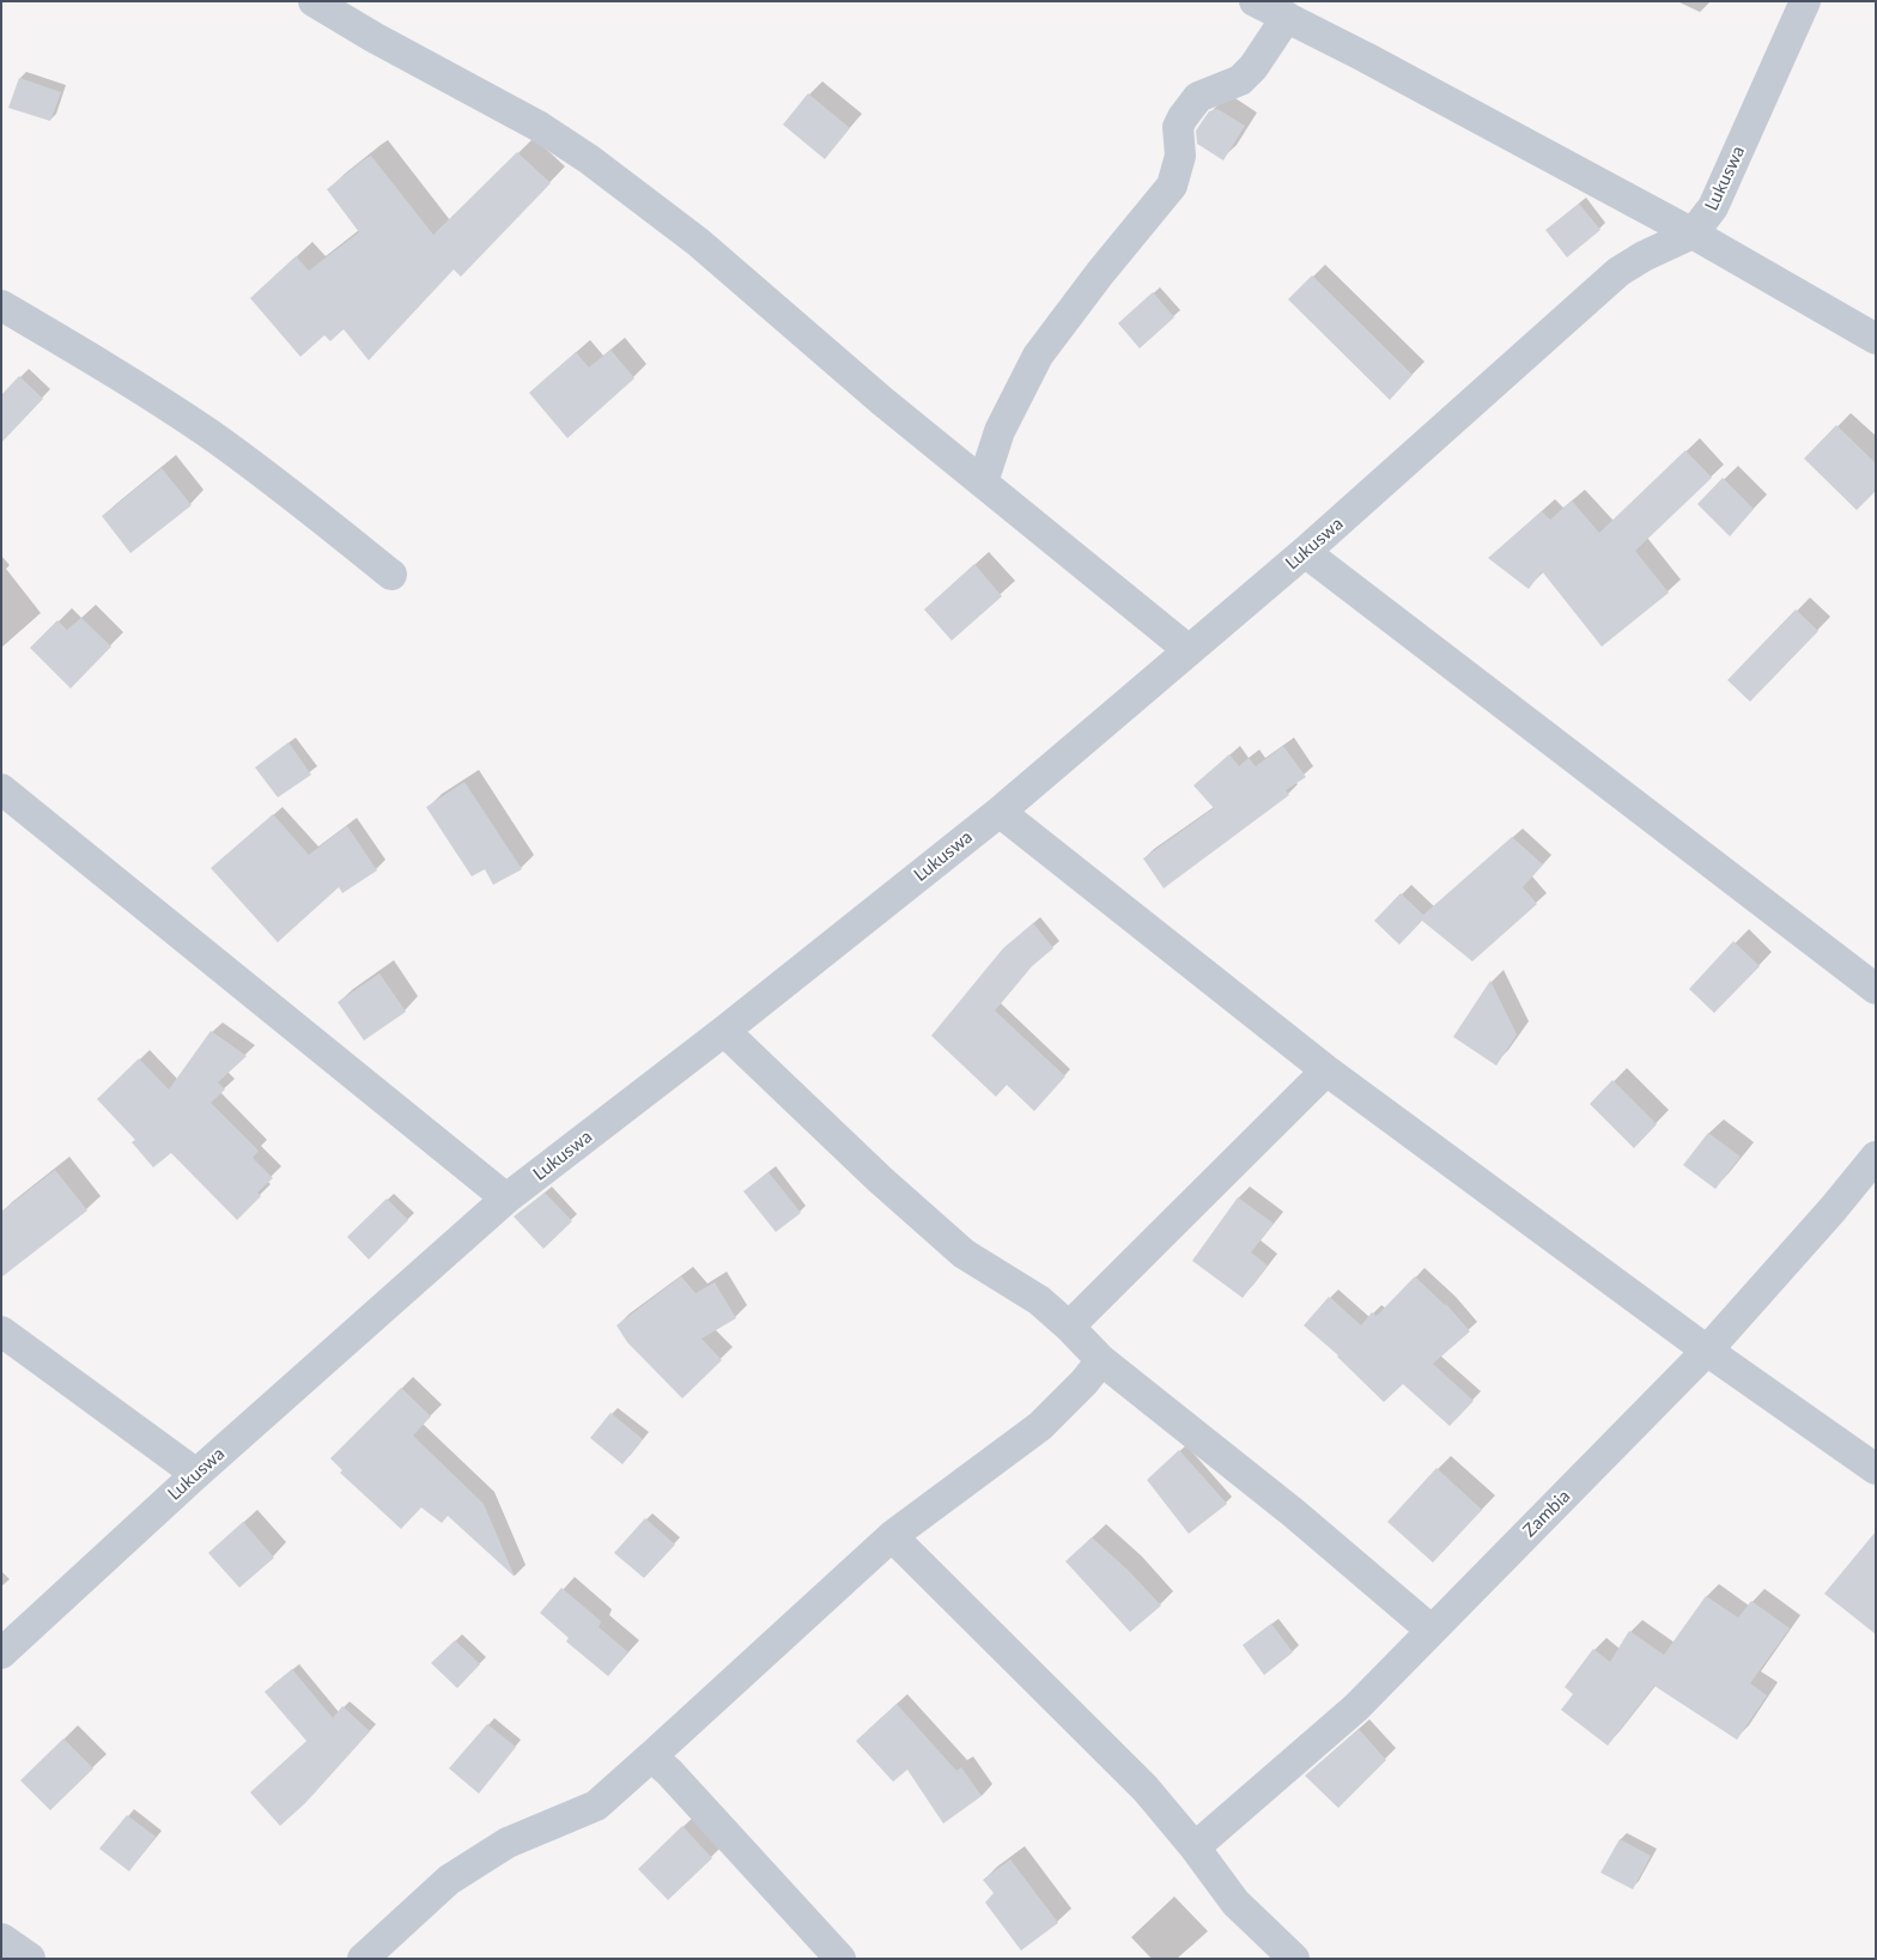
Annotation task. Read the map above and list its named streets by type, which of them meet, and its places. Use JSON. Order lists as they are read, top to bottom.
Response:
{
  "streets": {
    "street": ["Lukuswa", "Zambia"]
  }
}
